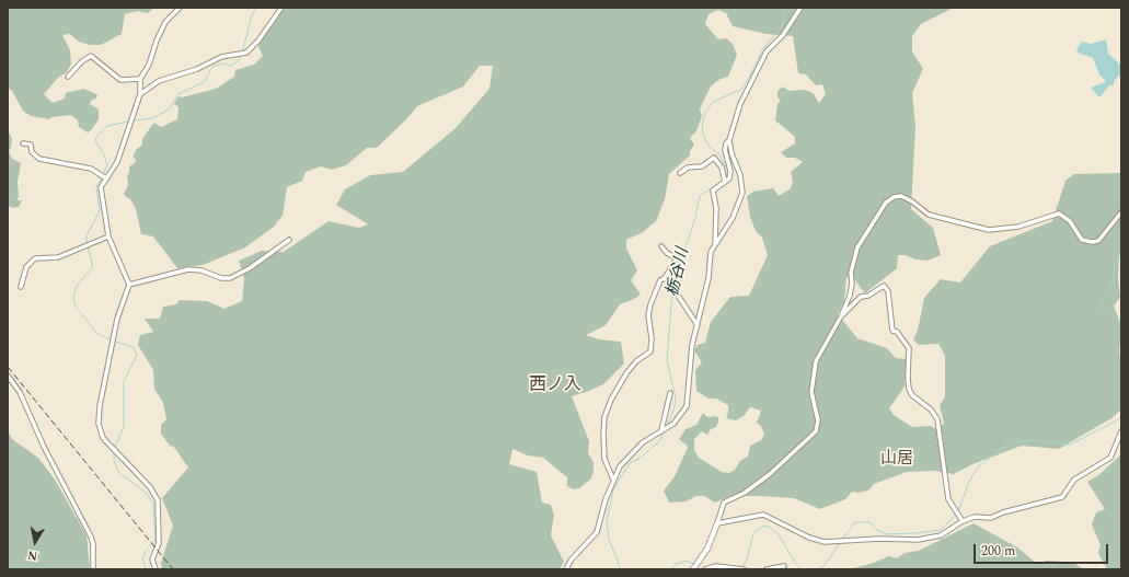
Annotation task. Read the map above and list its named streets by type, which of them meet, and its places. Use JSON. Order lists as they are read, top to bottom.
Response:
{
  "districts": ["西ノ入", "山居"],
  "water": ["栃谷川"],
  "scale_bar": "200 m",
  "north": "bottom"
}
